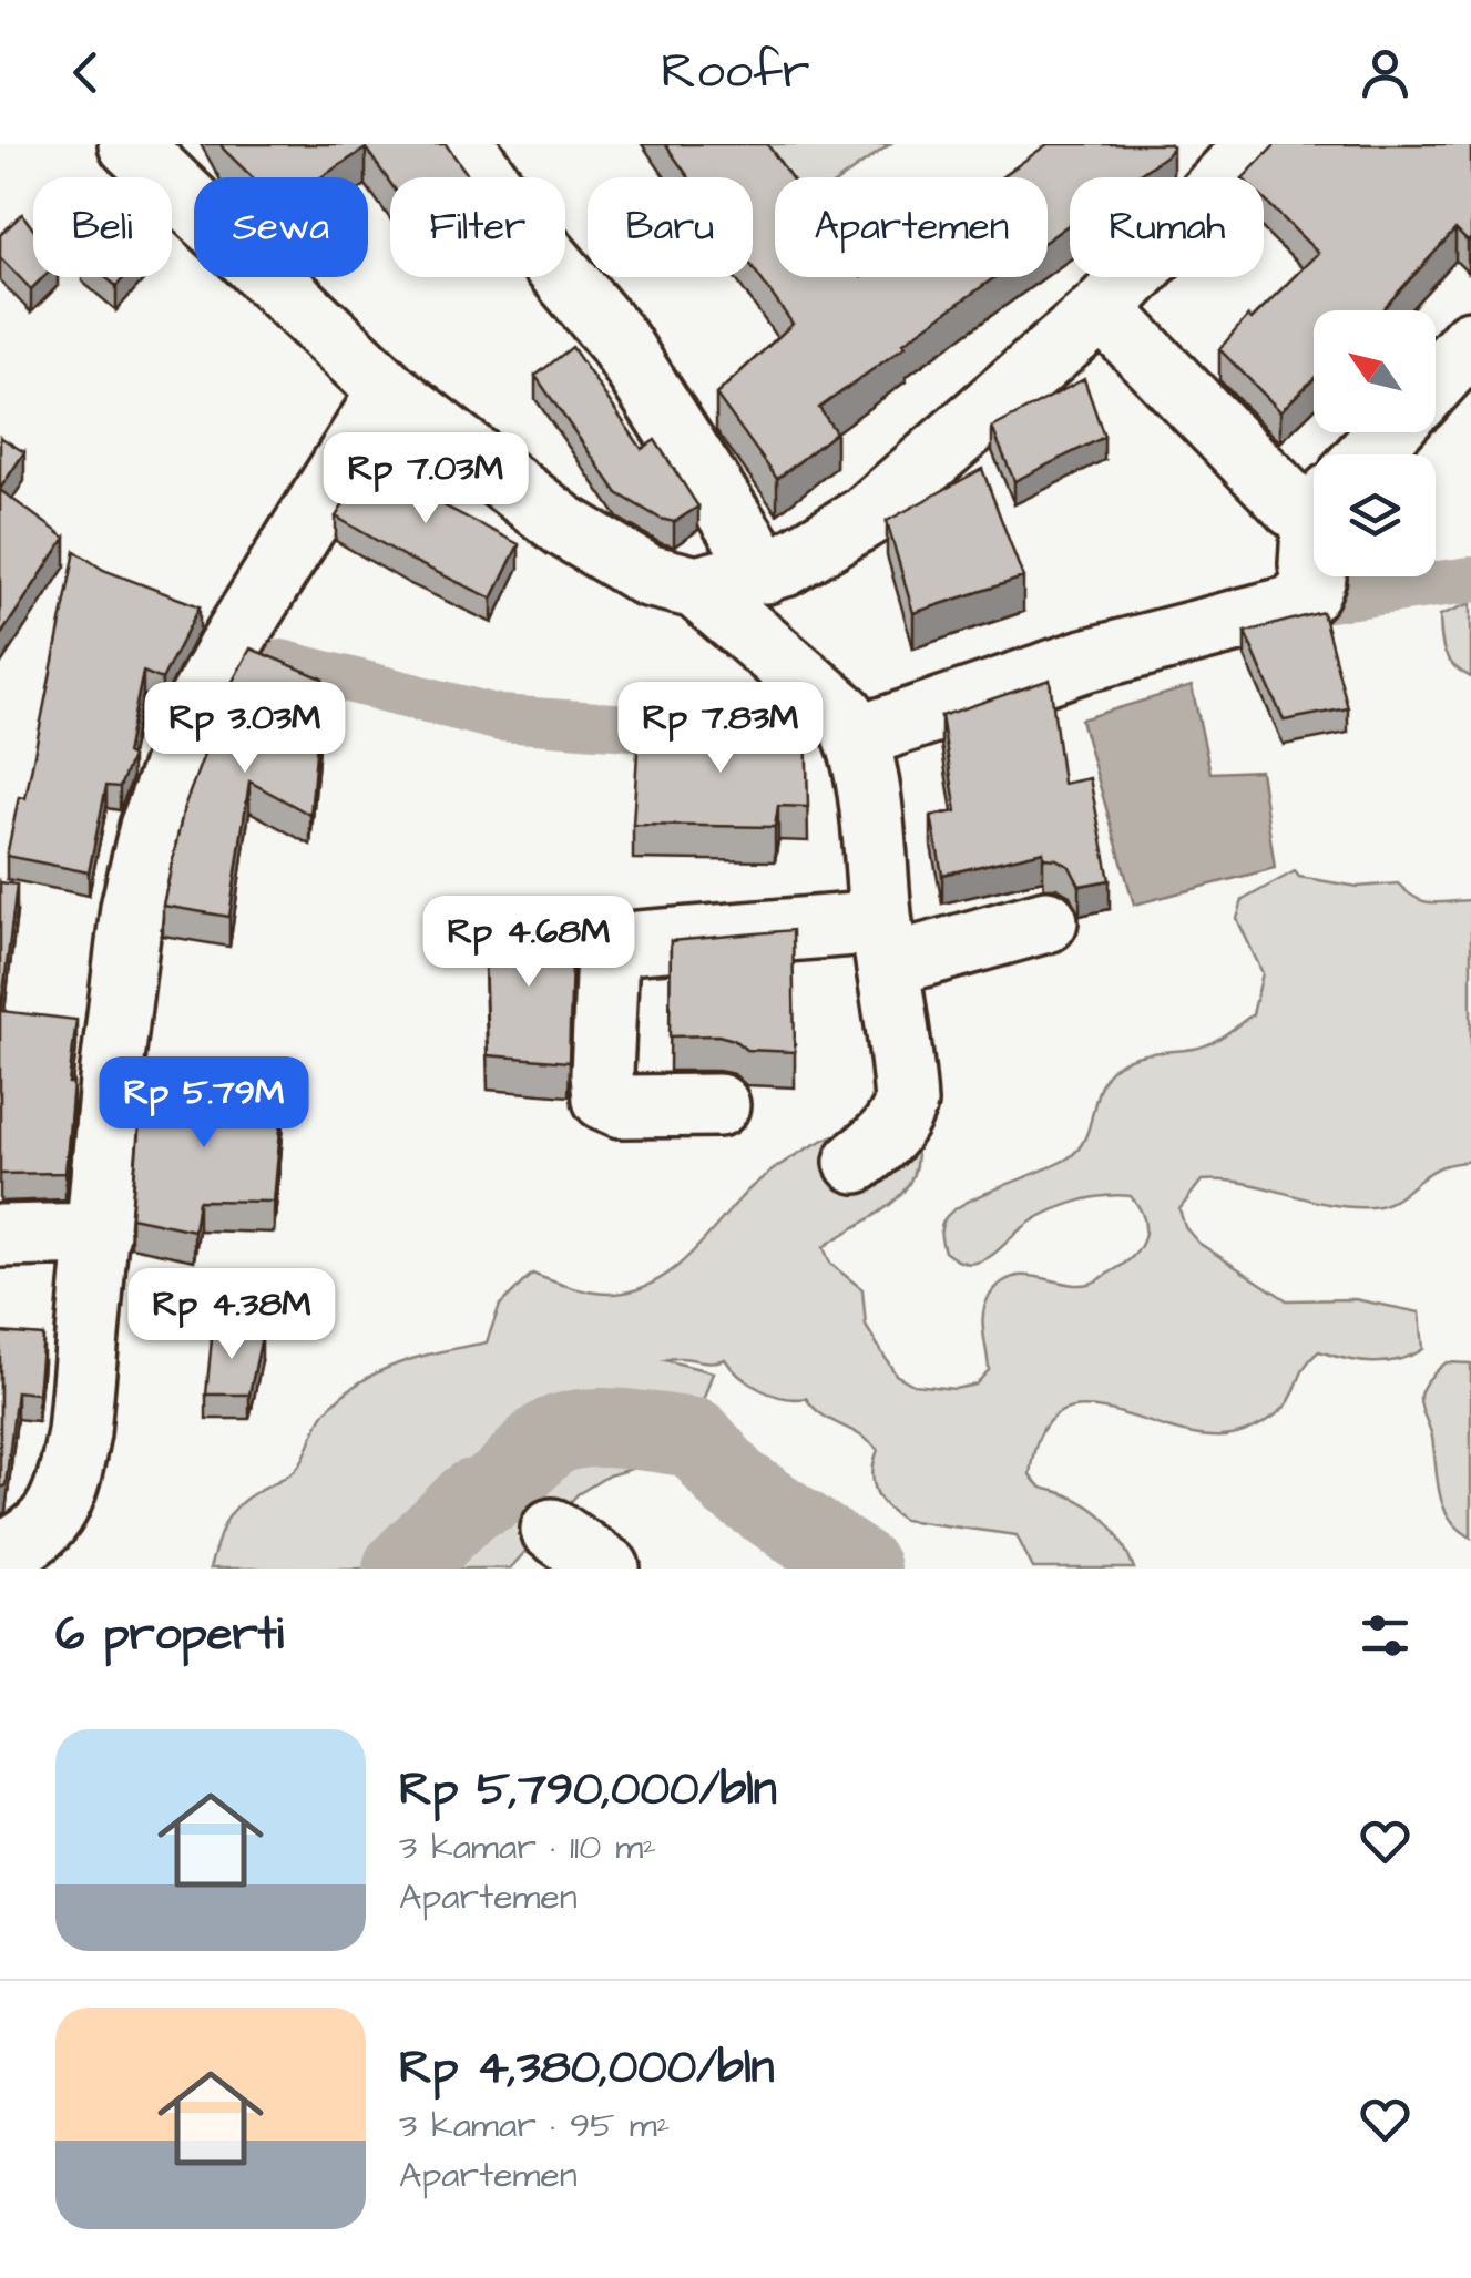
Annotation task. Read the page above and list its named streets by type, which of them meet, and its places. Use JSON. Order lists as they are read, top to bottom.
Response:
{
  "north": "top left",
  "page": {
    "header": "Roofr",
    "chip": [
      "Beli",
      "Sewa",
      "Filter",
      "Baru",
      "Apartemen",
      "Rumah"
    ],
    "price": [
      "Rp 7.03M",
      "Rp 3.03M",
      "Rp 7.83M",
      "Rp 4.68M",
      "Rp 5.79M",
      "Rp 4.38M"
    ],
    "heading": "6 properti",
    "list": [
      {
        "name": "Rp 5,790,000/bln",
        "note": "3 kamar · 110 m² · Apartemen"
      },
      {
        "name": "Rp 4,380,000/bln",
        "note": "3 kamar · 95 m² · Apartemen"
      }
    ]
  }
}
